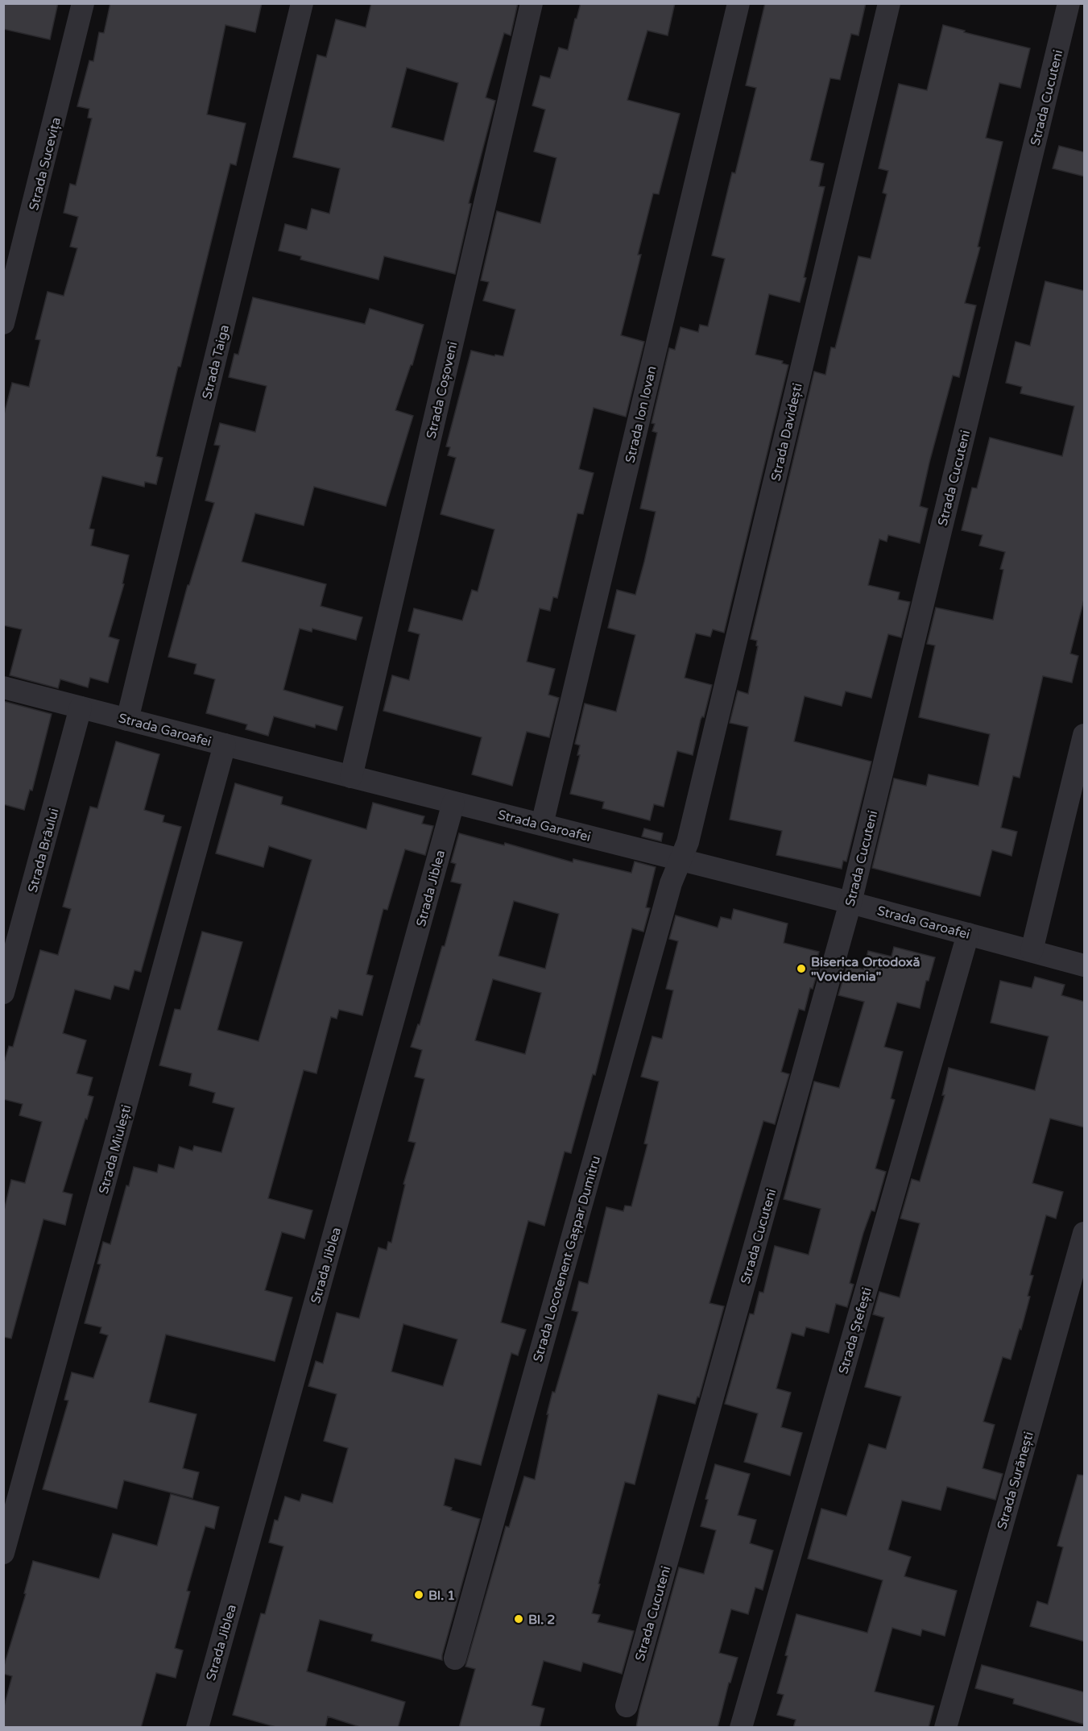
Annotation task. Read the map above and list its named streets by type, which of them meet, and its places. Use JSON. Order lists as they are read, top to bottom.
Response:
{
  "streets": {
    "street": [
      "Strada Cucuteni",
      "Strada Sucevița",
      "Strada Taiga",
      "Strada Coșoveni",
      "Strada Ion Iovan",
      "Strada Davidești",
      "Strada Garoafei",
      "Strada Brâului",
      "Strada Jiblea",
      "Strada Miulești",
      "Strada Locotenent Gașpar Dumitru",
      "Strada Ștefești",
      "Strada Surănești"
    ]
  },
  "crossings": [
    ["Strada Cucuteni", "Strada Garoafei"],
    ["Strada Taiga", "Strada Garoafei"],
    ["Strada Coșoveni", "Strada Garoafei"],
    ["Strada Ion Iovan", "Strada Garoafei"],
    ["Strada Davidești", "Strada Garoafei"],
    ["Strada Davidești", "Strada Locotenent Gașpar Dumitru"],
    ["Strada Garoafei", "Strada Brâului"],
    ["Strada Garoafei", "Strada Jiblea"],
    ["Strada Garoafei", "Strada Miulești"],
    ["Strada Garoafei", "Strada Locotenent Gașpar Dumitru"],
    ["Strada Garoafei", "Strada Ștefești"]
  ],
  "places": ["Biserica Ortodoxă \"Vovidenia\"", "Bl. 1", "Bl. 2"]
}
